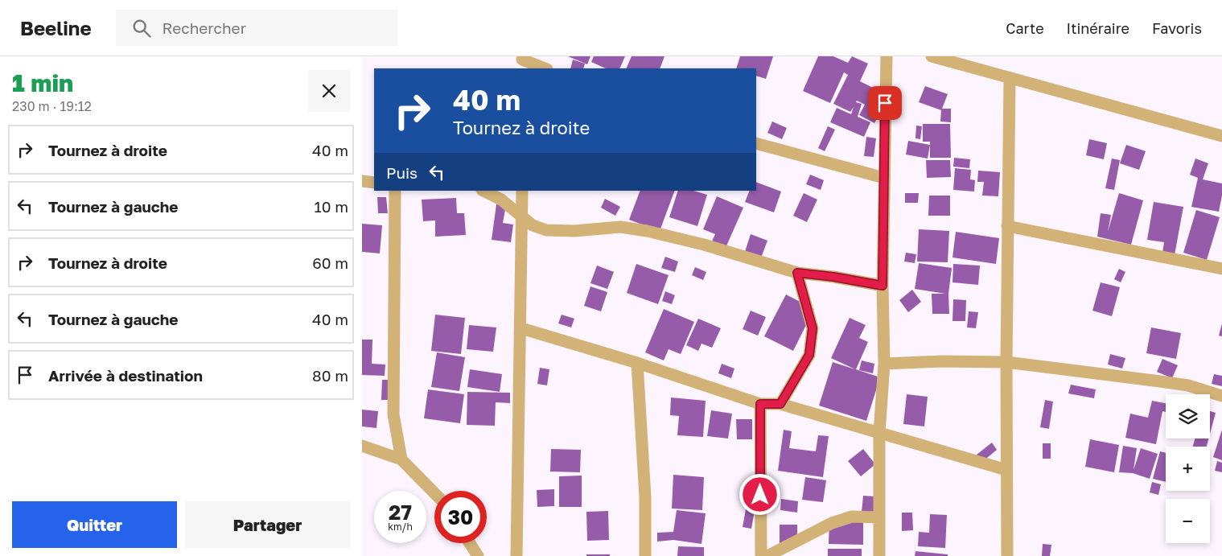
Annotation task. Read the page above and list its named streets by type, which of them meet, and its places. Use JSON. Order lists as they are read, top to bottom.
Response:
{
  "page": {
    "header": "Beeline",
    "search": "Rechercher",
    "nav": ["Carte", "Itinéraire", "Favoris"],
    "heading": ["1 min", "230 m · 19:12"],
    "turn": ["40 m", "Tournez à droite"],
    "list": [
      {
        "name": "Tournez à droite",
        "value": "40 m"
      },
      {
        "name": "Tournez à gauche",
        "value": "10 m"
      },
      {
        "name": "Tournez à droite",
        "value": "60 m"
      },
      {
        "name": "Tournez à gauche",
        "value": "40 m"
      },
      {
        "name": "Arrivée à destination",
        "value": "80 m"
      }
    ],
    "then": "Puis",
    "map_buttons": ["+", "−"],
    "speed": "27 km/h",
    "limit": "30",
    "buttons": ["Quitter", "Partager"]
  }
}
